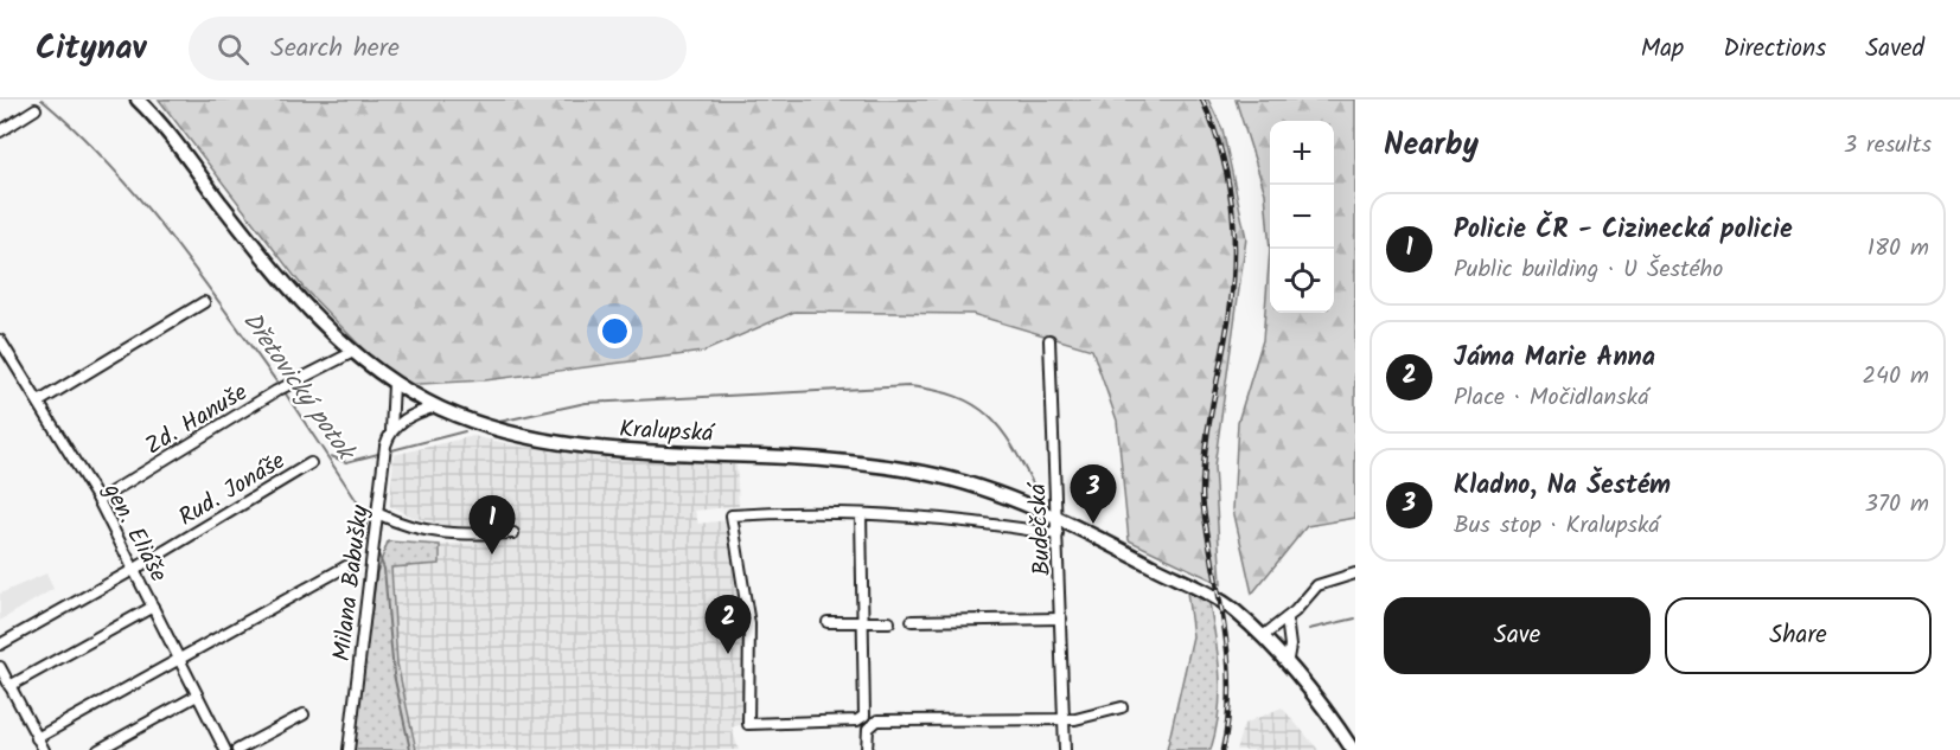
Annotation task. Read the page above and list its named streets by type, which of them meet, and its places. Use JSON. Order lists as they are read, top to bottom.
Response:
{
  "streets": {
    "main road": ["Kralupská"],
    "street": [
      "Zd. Hanuše",
      "Rud. Jonáše",
      "Budečská",
      "gen. Eliáše",
      "Milana Babušky"
    ]
  },
  "crossings": [
    ["Zd. Hanuše", "Kralupská"],
    ["Zd. Hanuše", "gen. Eliáše"],
    ["Kralupská", "Budečská"],
    ["Kralupská", "Milana Babušky"],
    ["Rud. Jonáše", "gen. Eliáše"]
  ],
  "water": ["Dřetovický potok"],
  "page": {
    "header": "Citynav",
    "search": "Search here",
    "nav": ["Map", "Directions", "Saved"],
    "heading": ["Nearby", "3 results"],
    "map_buttons": ["+", "−"],
    "list": [
      {
        "mark": "1",
        "name": "Policie ČR - Cizinecká policie",
        "note": "Public building · U Šestého",
        "value": "180 m"
      },
      {
        "mark": "2",
        "name": "Jáma Marie Anna",
        "note": "Place · Močidlanská",
        "value": "240 m"
      },
      {
        "mark": "3",
        "name": "Kladno, Na Šestém",
        "note": "Bus stop · Kralupská",
        "value": "370 m"
      }
    ],
    "pins": ["3", "1", "2"],
    "buttons": ["Save", "Share"]
  }
}
